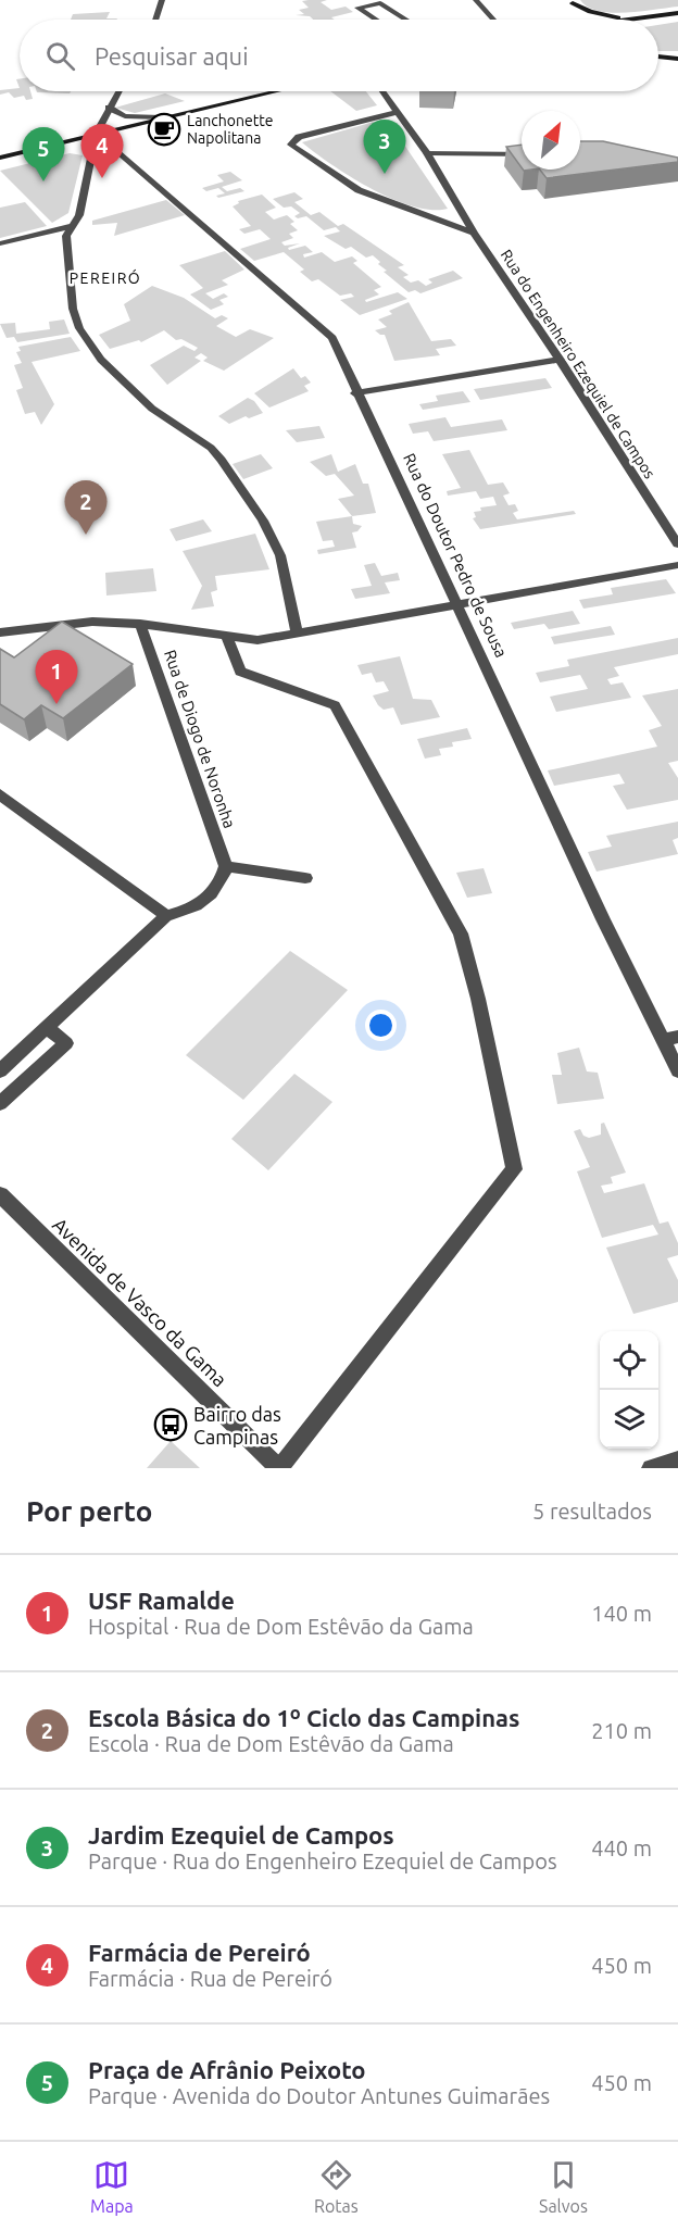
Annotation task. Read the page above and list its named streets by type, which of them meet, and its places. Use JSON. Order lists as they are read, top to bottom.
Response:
{
  "streets": {
    "street": [
      "Rua do Engenheiro Ezequiel de Campos",
      "Rua do Doutor Pedro de Sousa",
      "Rua de Diogo de Noronha",
      "Avenida de Vasco da Gama"
    ]
  },
  "districts": ["PEREIRÓ"],
  "places": {
    "cafe": ["Lanchonette Napolitana"],
    "bus stop": ["Bairro das Campinas"]
  },
  "north": "top right",
  "page": {
    "search": "Pesquisar aqui",
    "pins": [
      "3",
      "4",
      "5",
      "2",
      "1"
    ],
    "heading": ["Por perto", "5 resultados"],
    "list": [
      {
        "mark": "1",
        "name": "USF Ramalde",
        "note": "Hospital · Rua de Dom Estêvão da Gama",
        "value": "140 m"
      },
      {
        "mark": "2",
        "name": "Escola Básica do 1º Ciclo das Campinas",
        "note": "Escola · Rua de Dom Estêvão da Gama",
        "value": "210 m"
      },
      {
        "mark": "3",
        "name": "Jardim Ezequiel de Campos",
        "note": "Parque · Rua do Engenheiro Ezequiel de Campos",
        "value": "440 m"
      },
      {
        "mark": "4",
        "name": "Farmácia de Pereiró",
        "note": "Farmácia · Rua de Pereiró",
        "value": "450 m"
      },
      {
        "mark": "5",
        "name": "Praça de Afrânio Peixoto",
        "note": "Parque · Avenida do Doutor Antunes Guimarães",
        "value": "450 m"
      }
    ],
    "nav": ["Mapa", "Rotas", "Salvos"]
  }
}
